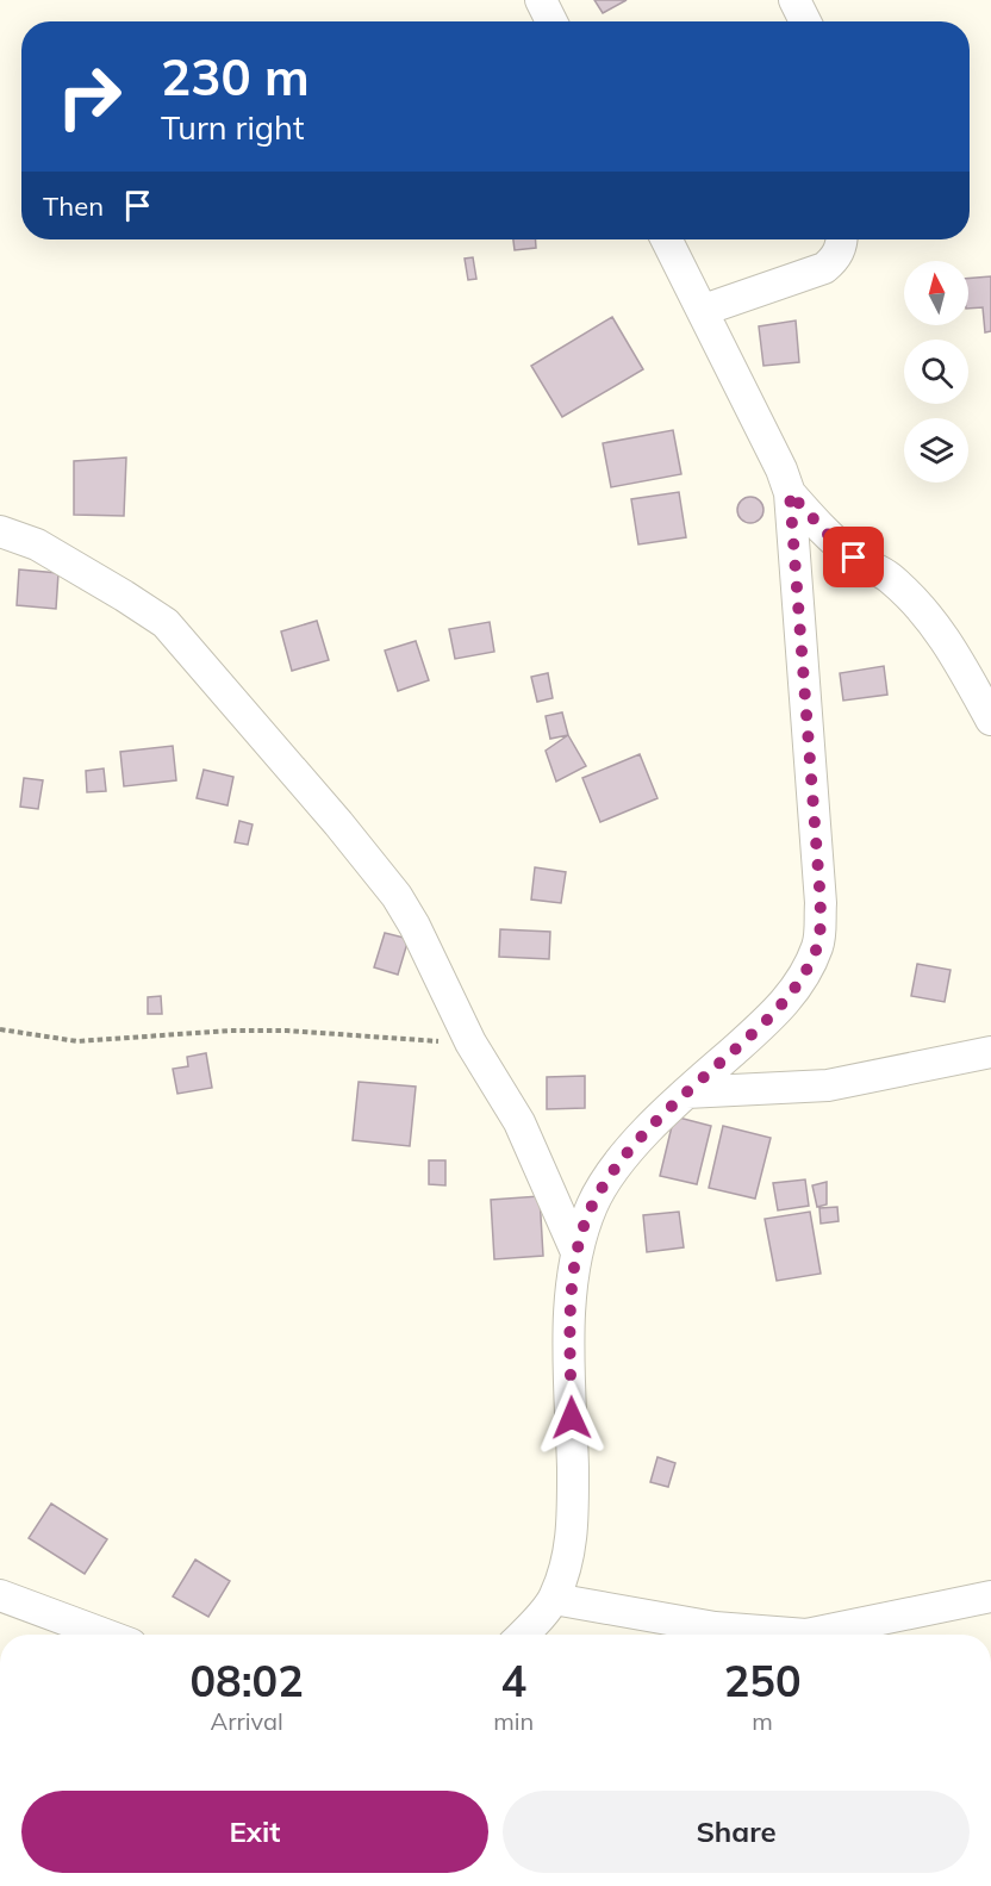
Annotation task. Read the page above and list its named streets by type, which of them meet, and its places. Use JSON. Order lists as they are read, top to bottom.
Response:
{
  "north": "top",
  "page": {
    "turn": ["230 m", "Turn right"],
    "then": "Then",
    "eta": [
      "08:02",
      "Arrival",
      "4",
      "min",
      "250",
      "m"
    ],
    "buttons": ["Exit", "Share"]
  }
}
